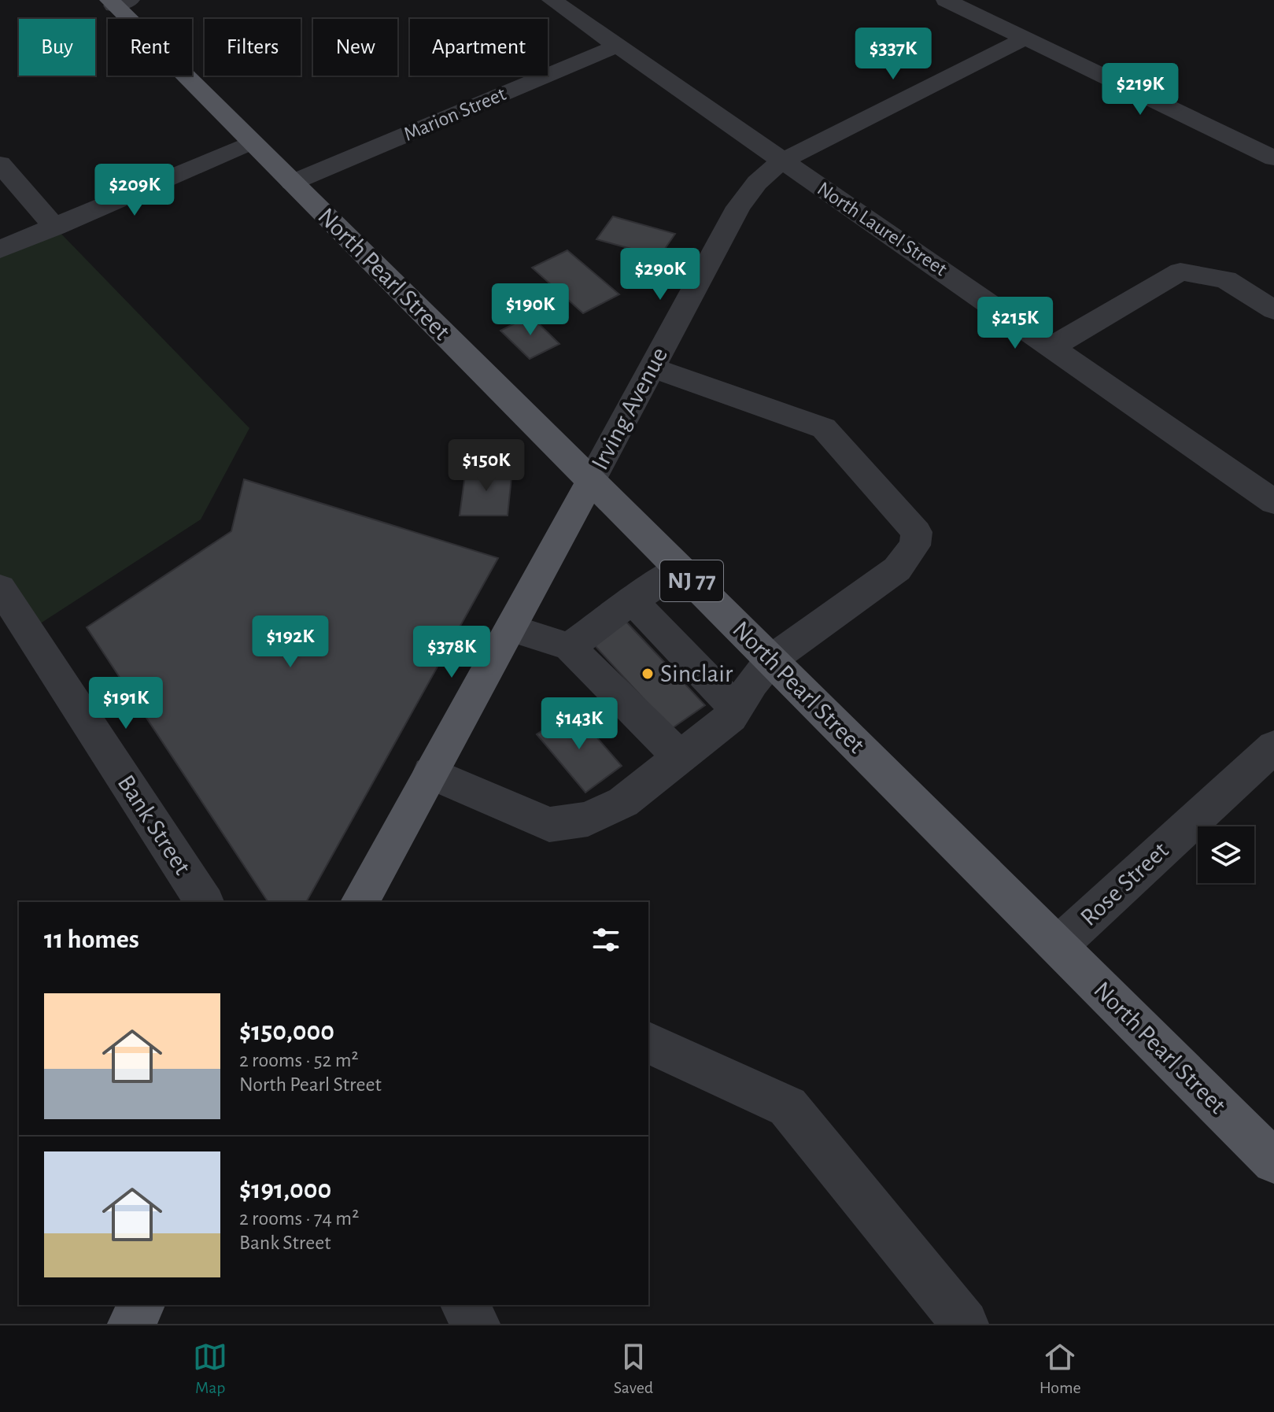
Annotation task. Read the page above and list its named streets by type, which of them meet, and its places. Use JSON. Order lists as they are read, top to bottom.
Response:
{
  "streets": {
    "main road": ["North Pearl Street", "Irving Avenue", "NJ 77"],
    "street": [
      "Marion Street",
      "North Laurel Street",
      "Bank Street",
      "Rose Street"
    ]
  },
  "crossings": [
    ["Marion Street", "North Laurel Street"],
    ["Marion Street", "North Pearl Street"],
    ["North Laurel Street", "Irving Avenue"],
    ["North Pearl Street", "Irving Avenue"],
    ["North Pearl Street", "Rose Street"]
  ],
  "places": ["Sinclair"],
  "page": {
    "chip": [
      "Buy",
      "Rent",
      "Filters",
      "New",
      "Apartment"
    ],
    "price": [
      "$337K",
      "$219K",
      "$209K",
      "$290K",
      "$190K",
      "$215K",
      "$150K",
      "$192K",
      "$378K",
      "$191K",
      "$143K"
    ],
    "heading": "11 homes",
    "list": [
      {
        "name": "$150,000",
        "note": "2 rooms · 52 m² · North Pearl Street"
      },
      {
        "name": "$191,000",
        "note": "2 rooms · 74 m² · Bank Street"
      }
    ],
    "tabs": ["Map", "Saved", "Home"]
  }
}
